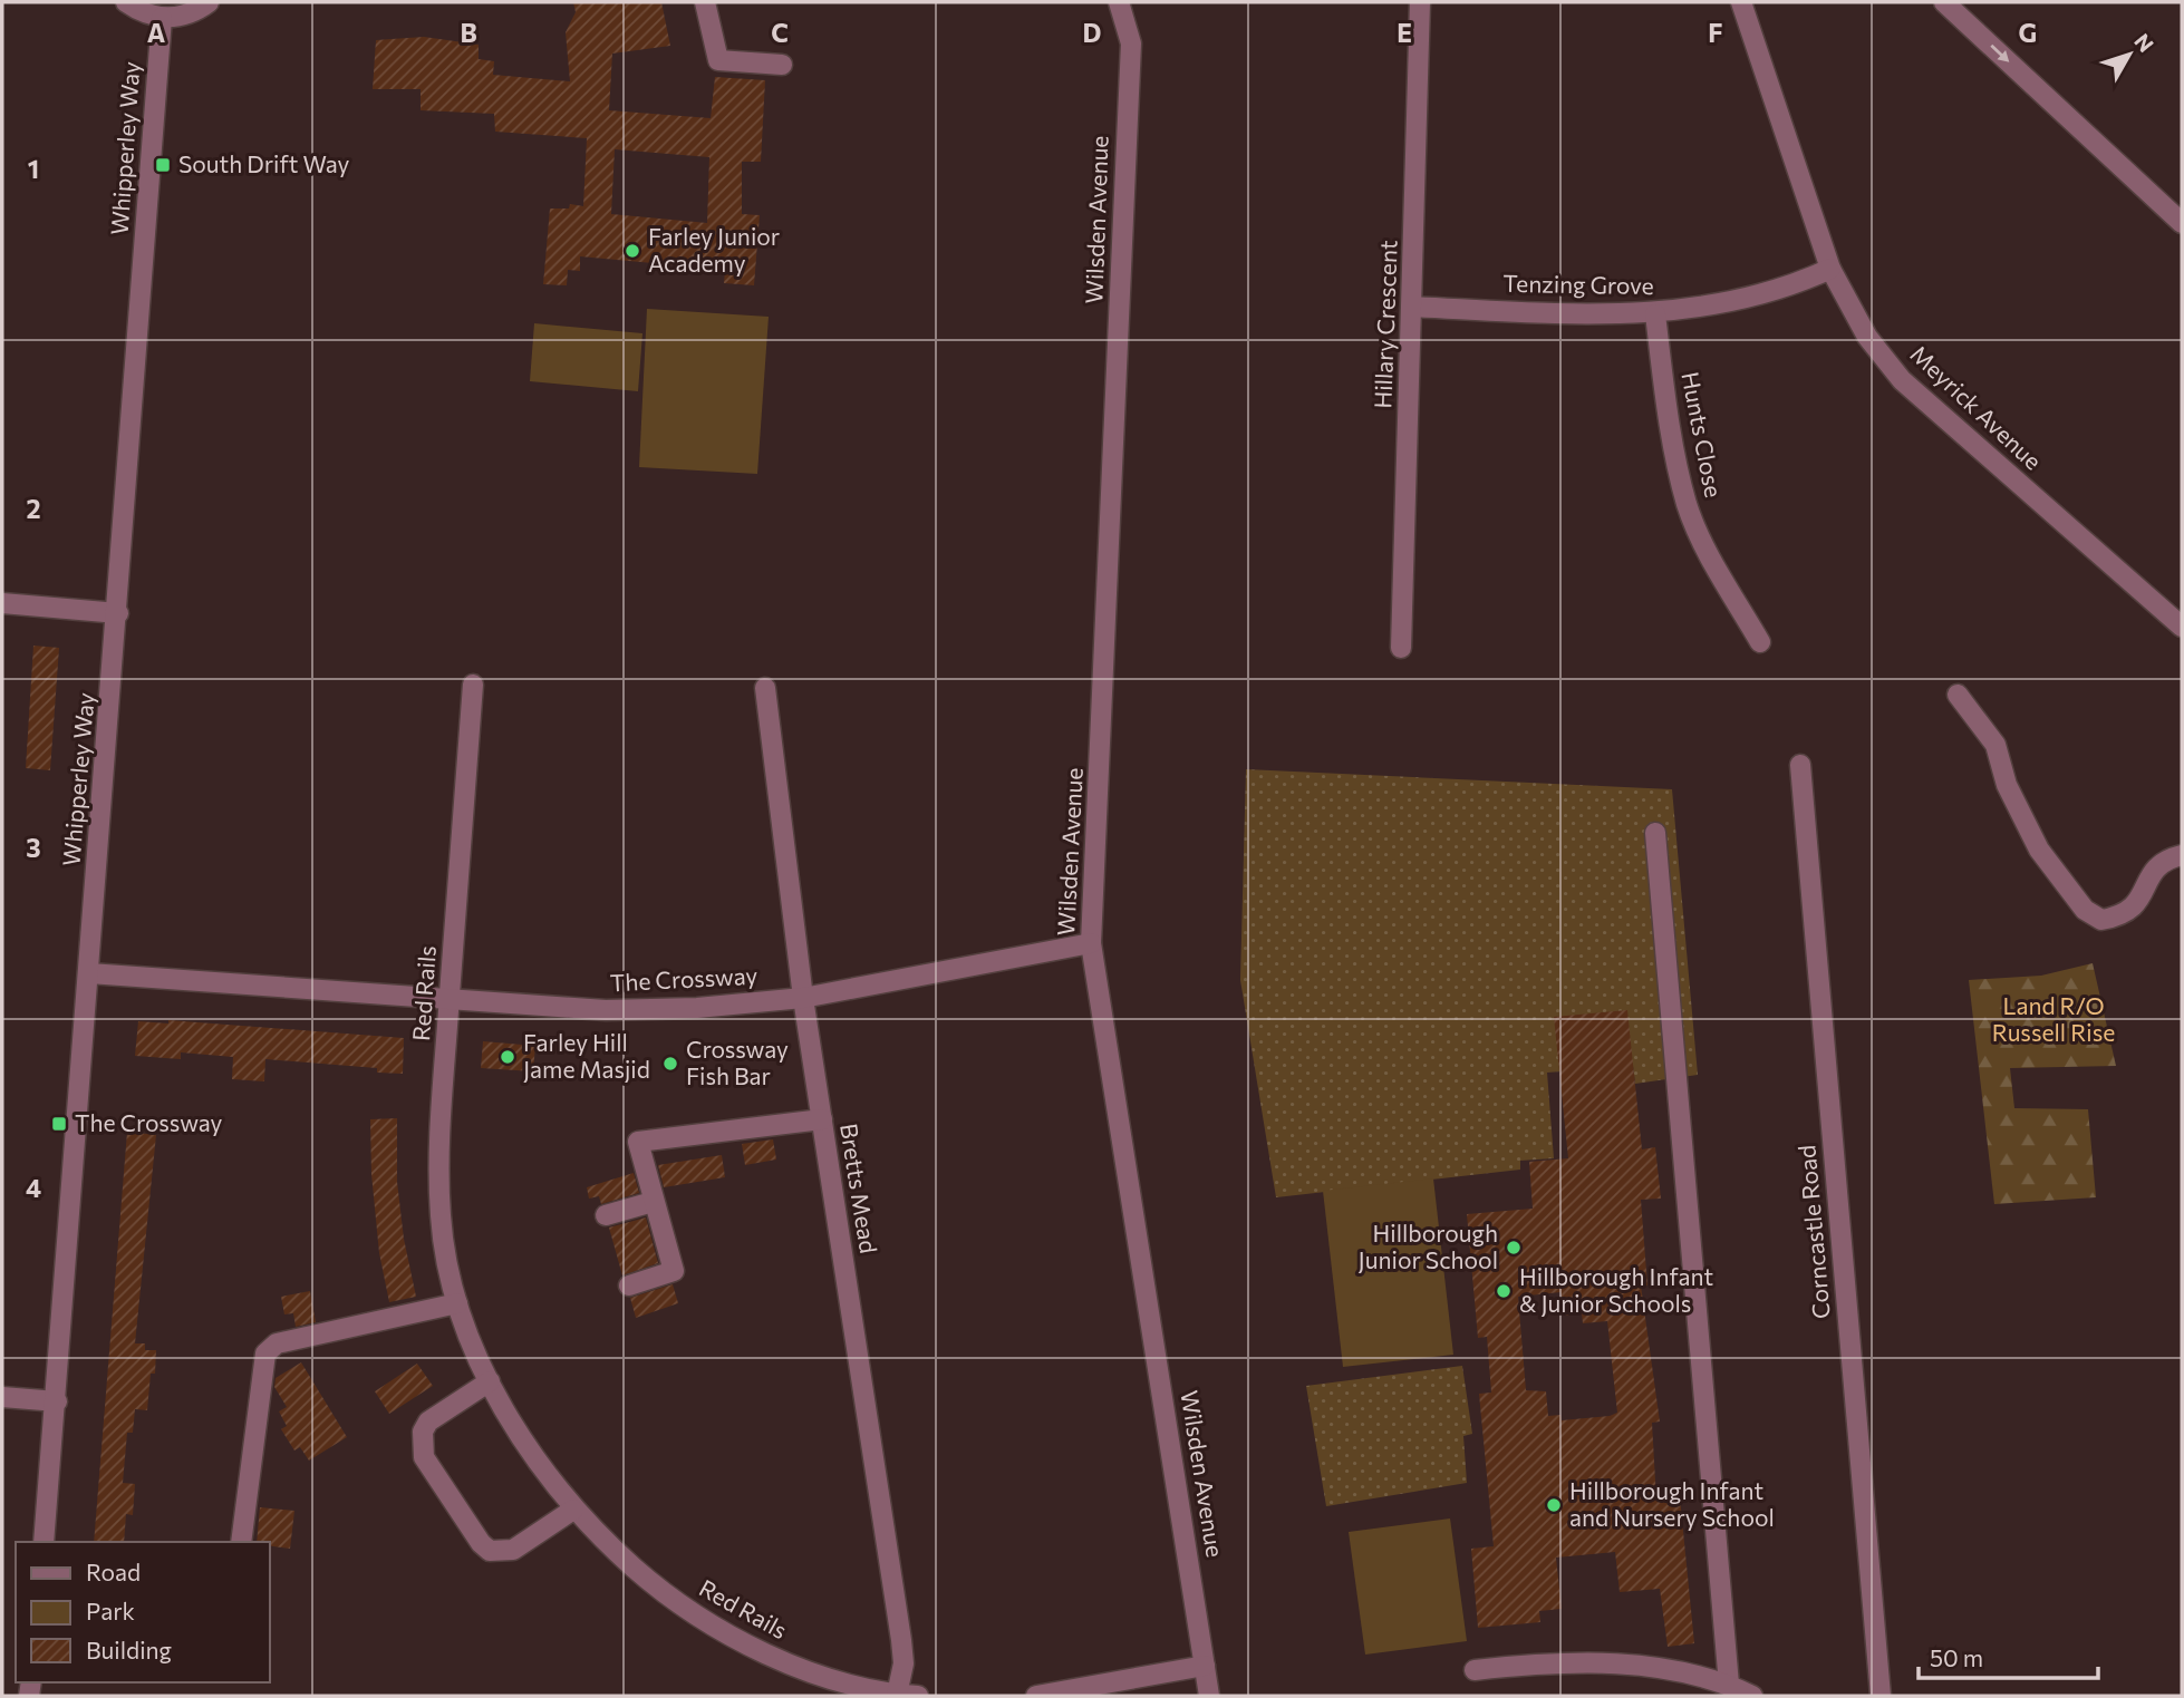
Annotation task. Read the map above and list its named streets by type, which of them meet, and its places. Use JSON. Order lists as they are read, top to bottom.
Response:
{
  "streets": {
    "street": [
      "Whipperley Way",
      "Wilsden Avenue",
      "Tenzing Grove",
      "Hillary Crescent",
      "Meyrick Avenue",
      "Hunts Close",
      "The Crossway",
      "Red Rails",
      "Bretts Mead",
      "Corncastle Road"
    ]
  },
  "crossings": [
    ["Whipperley Way", "The Crossway"],
    ["Wilsden Avenue", "The Crossway"],
    ["Tenzing Grove", "Hillary Crescent"],
    ["Tenzing Grove", "Meyrick Avenue"],
    ["Tenzing Grove", "Hunts Close"],
    ["The Crossway", "Red Rails"],
    ["The Crossway", "Bretts Mead"],
    ["Red Rails", "Bretts Mead"]
  ],
  "parks": ["Land R/O Russell Rise"],
  "places": {
    "transit": ["South Drift Way", "The Crossway"],
    "other": [
      "Farley Junior Academy",
      "Farley Hill Jame Masjid",
      "Crossway Fish Bar",
      "Hillborough Junior School",
      "Hillborough Infant & Junior Schools",
      "Hillborough Infant and Nursery School"
    ]
  },
  "legend": ["Road", "Park", "Building"],
  "scale_bar": "50 m",
  "north": "top right",
  "grid": {
    "columns": [
      "A",
      "B",
      "C",
      "D",
      "E",
      "F",
      "G"
    ],
    "rows": [
      "1",
      "2",
      "3",
      "4"
    ]
  }
}
